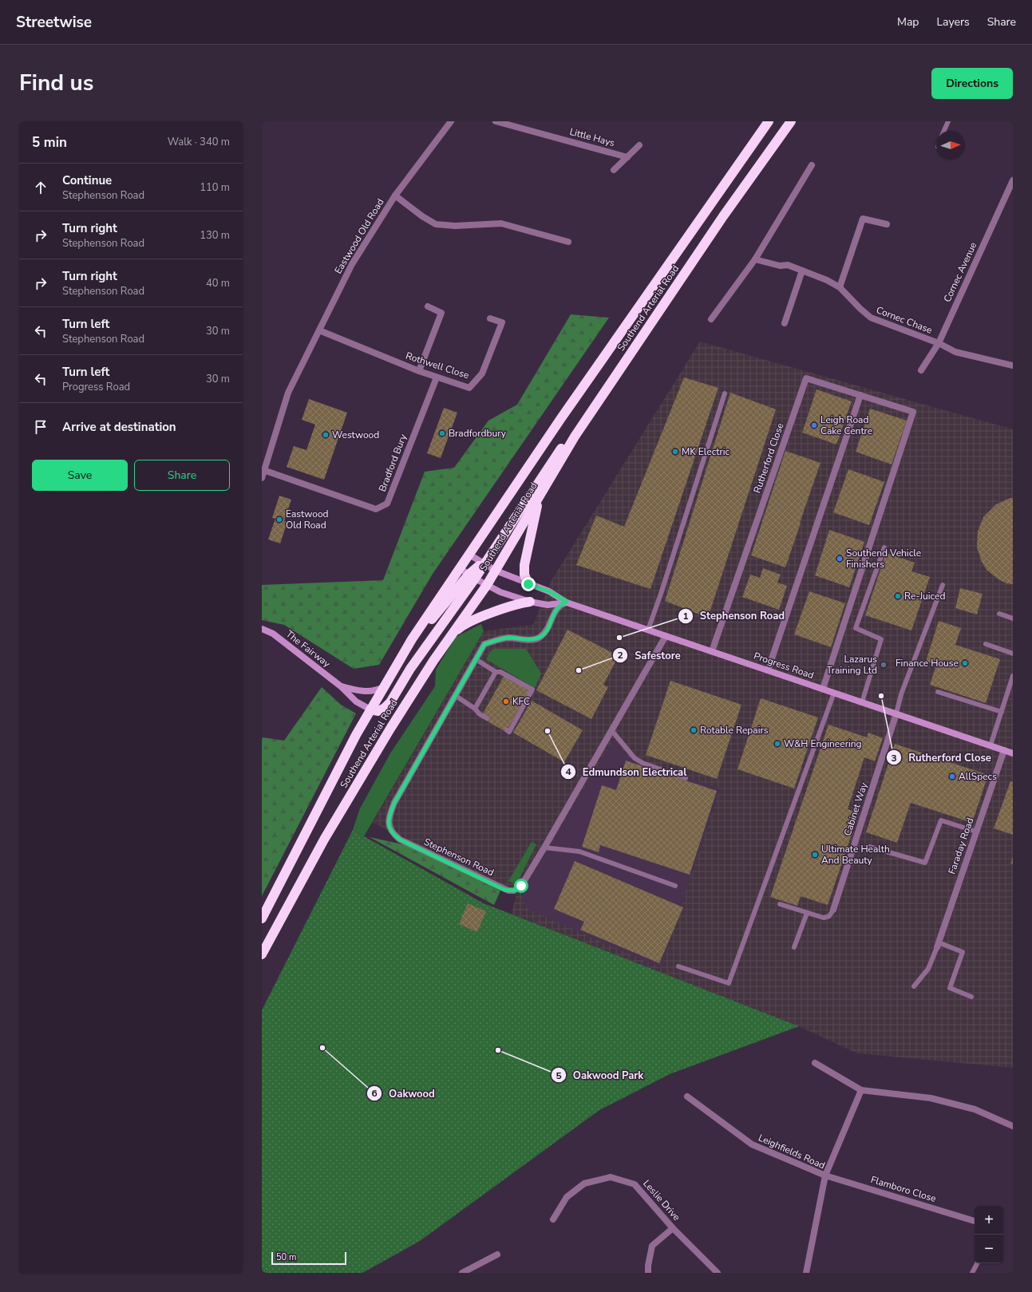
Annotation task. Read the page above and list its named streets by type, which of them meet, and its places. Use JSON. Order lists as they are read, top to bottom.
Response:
{
  "streets": {
    "highway": ["Southend Arterial Road"],
    "street": [
      "Little Hays",
      "Eastwood Old Road",
      "Cornec Avenue",
      "Cornec Chase",
      "Rothwell Close",
      "Rutherford Close",
      "Bradford Bury",
      "The Fairway",
      "Progress Road",
      "Cabinet Way",
      "Faraday Road",
      "Stephenson Road",
      "Leighfields Road",
      "Flamboro Close",
      "Leslie Drive"
    ]
  },
  "crossings": [
    ["Eastwood Old Road", "Rothwell Close"],
    ["Eastwood Old Road", "Bradford Bury"],
    ["Cornec Avenue", "Cornec Chase"],
    ["Southend Arterial Road", "The Fairway"],
    ["Southend Arterial Road", "Progress Road"],
    ["Rothwell Close", "Bradford Bury"],
    ["Rutherford Close", "Progress Road"],
    ["Progress Road", "Cabinet Way"],
    ["Progress Road", "Faraday Road"],
    ["Progress Road", "Stephenson Road"],
    ["Leighfields Road", "Flamboro Close"]
  ],
  "places": [
    "Leigh Road Cake Centre",
    "Bradfordbury",
    "Westwood",
    "MK Electric",
    "Eastwood Old Road",
    "Southend Vehicle Finishers",
    "Re-Juiced",
    "Stephenson Road",
    "Finance House",
    "Lazarus Training Ltd",
    "Safestore",
    "Rutherford Close",
    "KFC",
    "Rotable Repairs",
    "Edmundson Electrical",
    "W&H Engineering",
    "AllSpecs",
    "Ultimate Health And Beauty",
    "Oakwood",
    "Oakwood Park"
  ],
  "scale_bar": "50 m",
  "north": "right",
  "page": {
    "header": "Streetwise",
    "nav": ["Map", "Layers", "Share"],
    "title": "Find us",
    "buttons": [
      "Directions",
      ["Save", "Share"]
    ],
    "heading": ["5 min", "Walk · 340 m"],
    "list": [
      ["Continue", "Stephenson Road", "110 m"],
      ["Turn right", "Stephenson Road", "130 m"],
      ["Turn right", "Stephenson Road", "40 m"],
      ["Turn left", "Stephenson Road", "30 m"],
      ["Turn left", "Progress Road", "30 m"],
      "Arrive at destination"
    ],
    "map_buttons": ["+", "−"],
    "scale": "50 m"
  }
}
